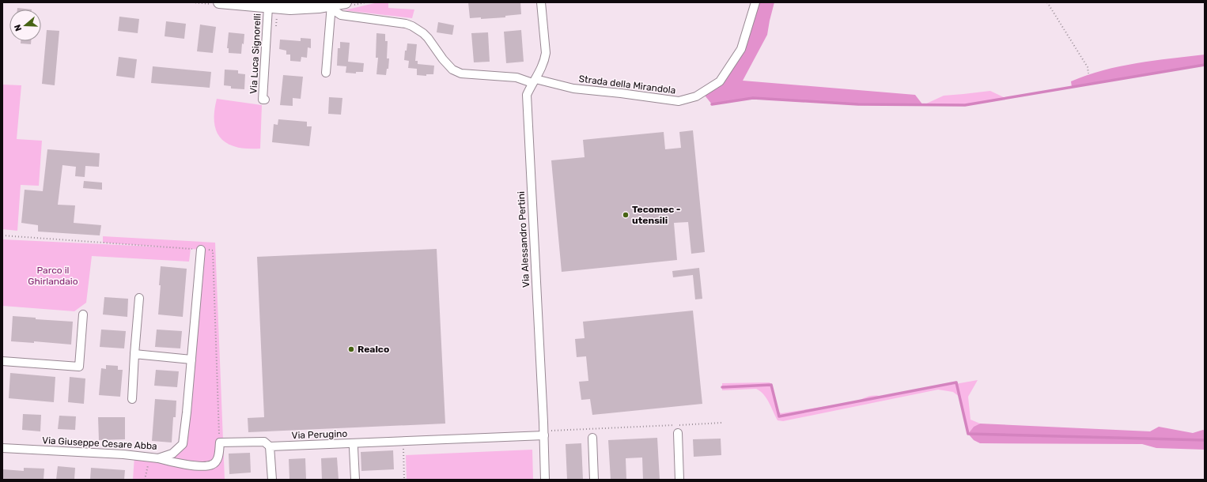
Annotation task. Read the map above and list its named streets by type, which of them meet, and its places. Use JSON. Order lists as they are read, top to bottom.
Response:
{
  "streets": {
    "street": [
      "Via Luca Signorelli",
      "Strada della Mirandola",
      "Via Alessandro Pertini",
      "Via Perugino",
      "Via Giuseppe Cesare Abba"
    ]
  },
  "crossings": [
    ["Strada della Mirandola", "Via Alessandro Pertini"],
    ["Via Alessandro Pertini", "Via Perugino"]
  ],
  "parks": ["Parco il Ghirlandaio"],
  "places": ["Tecomec - utensili", "Realco"],
  "north": "left"
}
